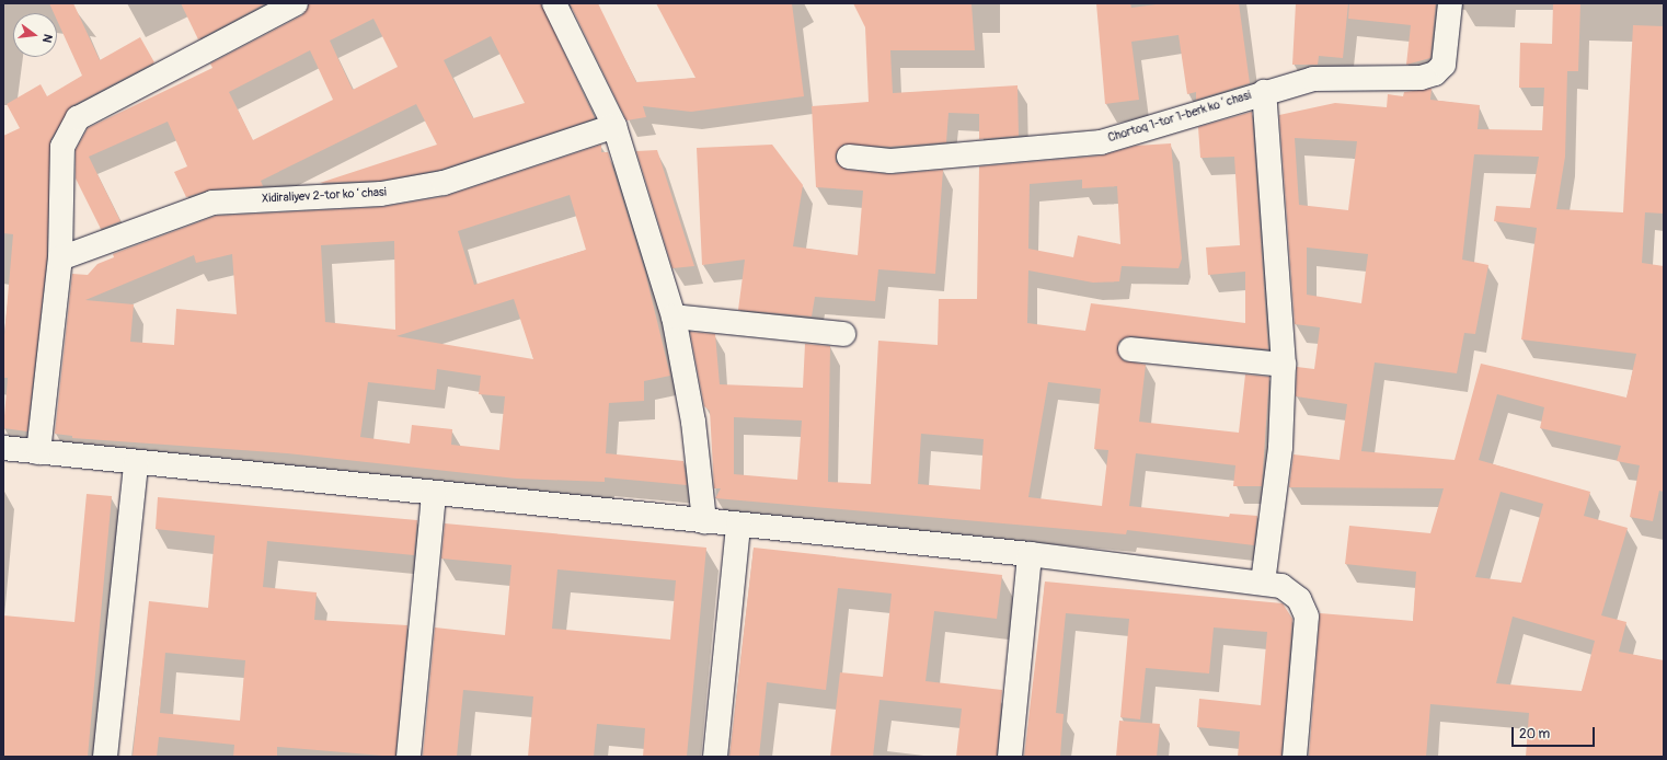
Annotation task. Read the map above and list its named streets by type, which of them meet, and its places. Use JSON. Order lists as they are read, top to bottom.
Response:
{
  "streets": {
    "street": ["Chortoq 1-tor 1-berk koʻchasi", "Xidiraliyev 2-tor koʻchasi"]
  },
  "scale_bar": "20 m",
  "north": "right"
}
